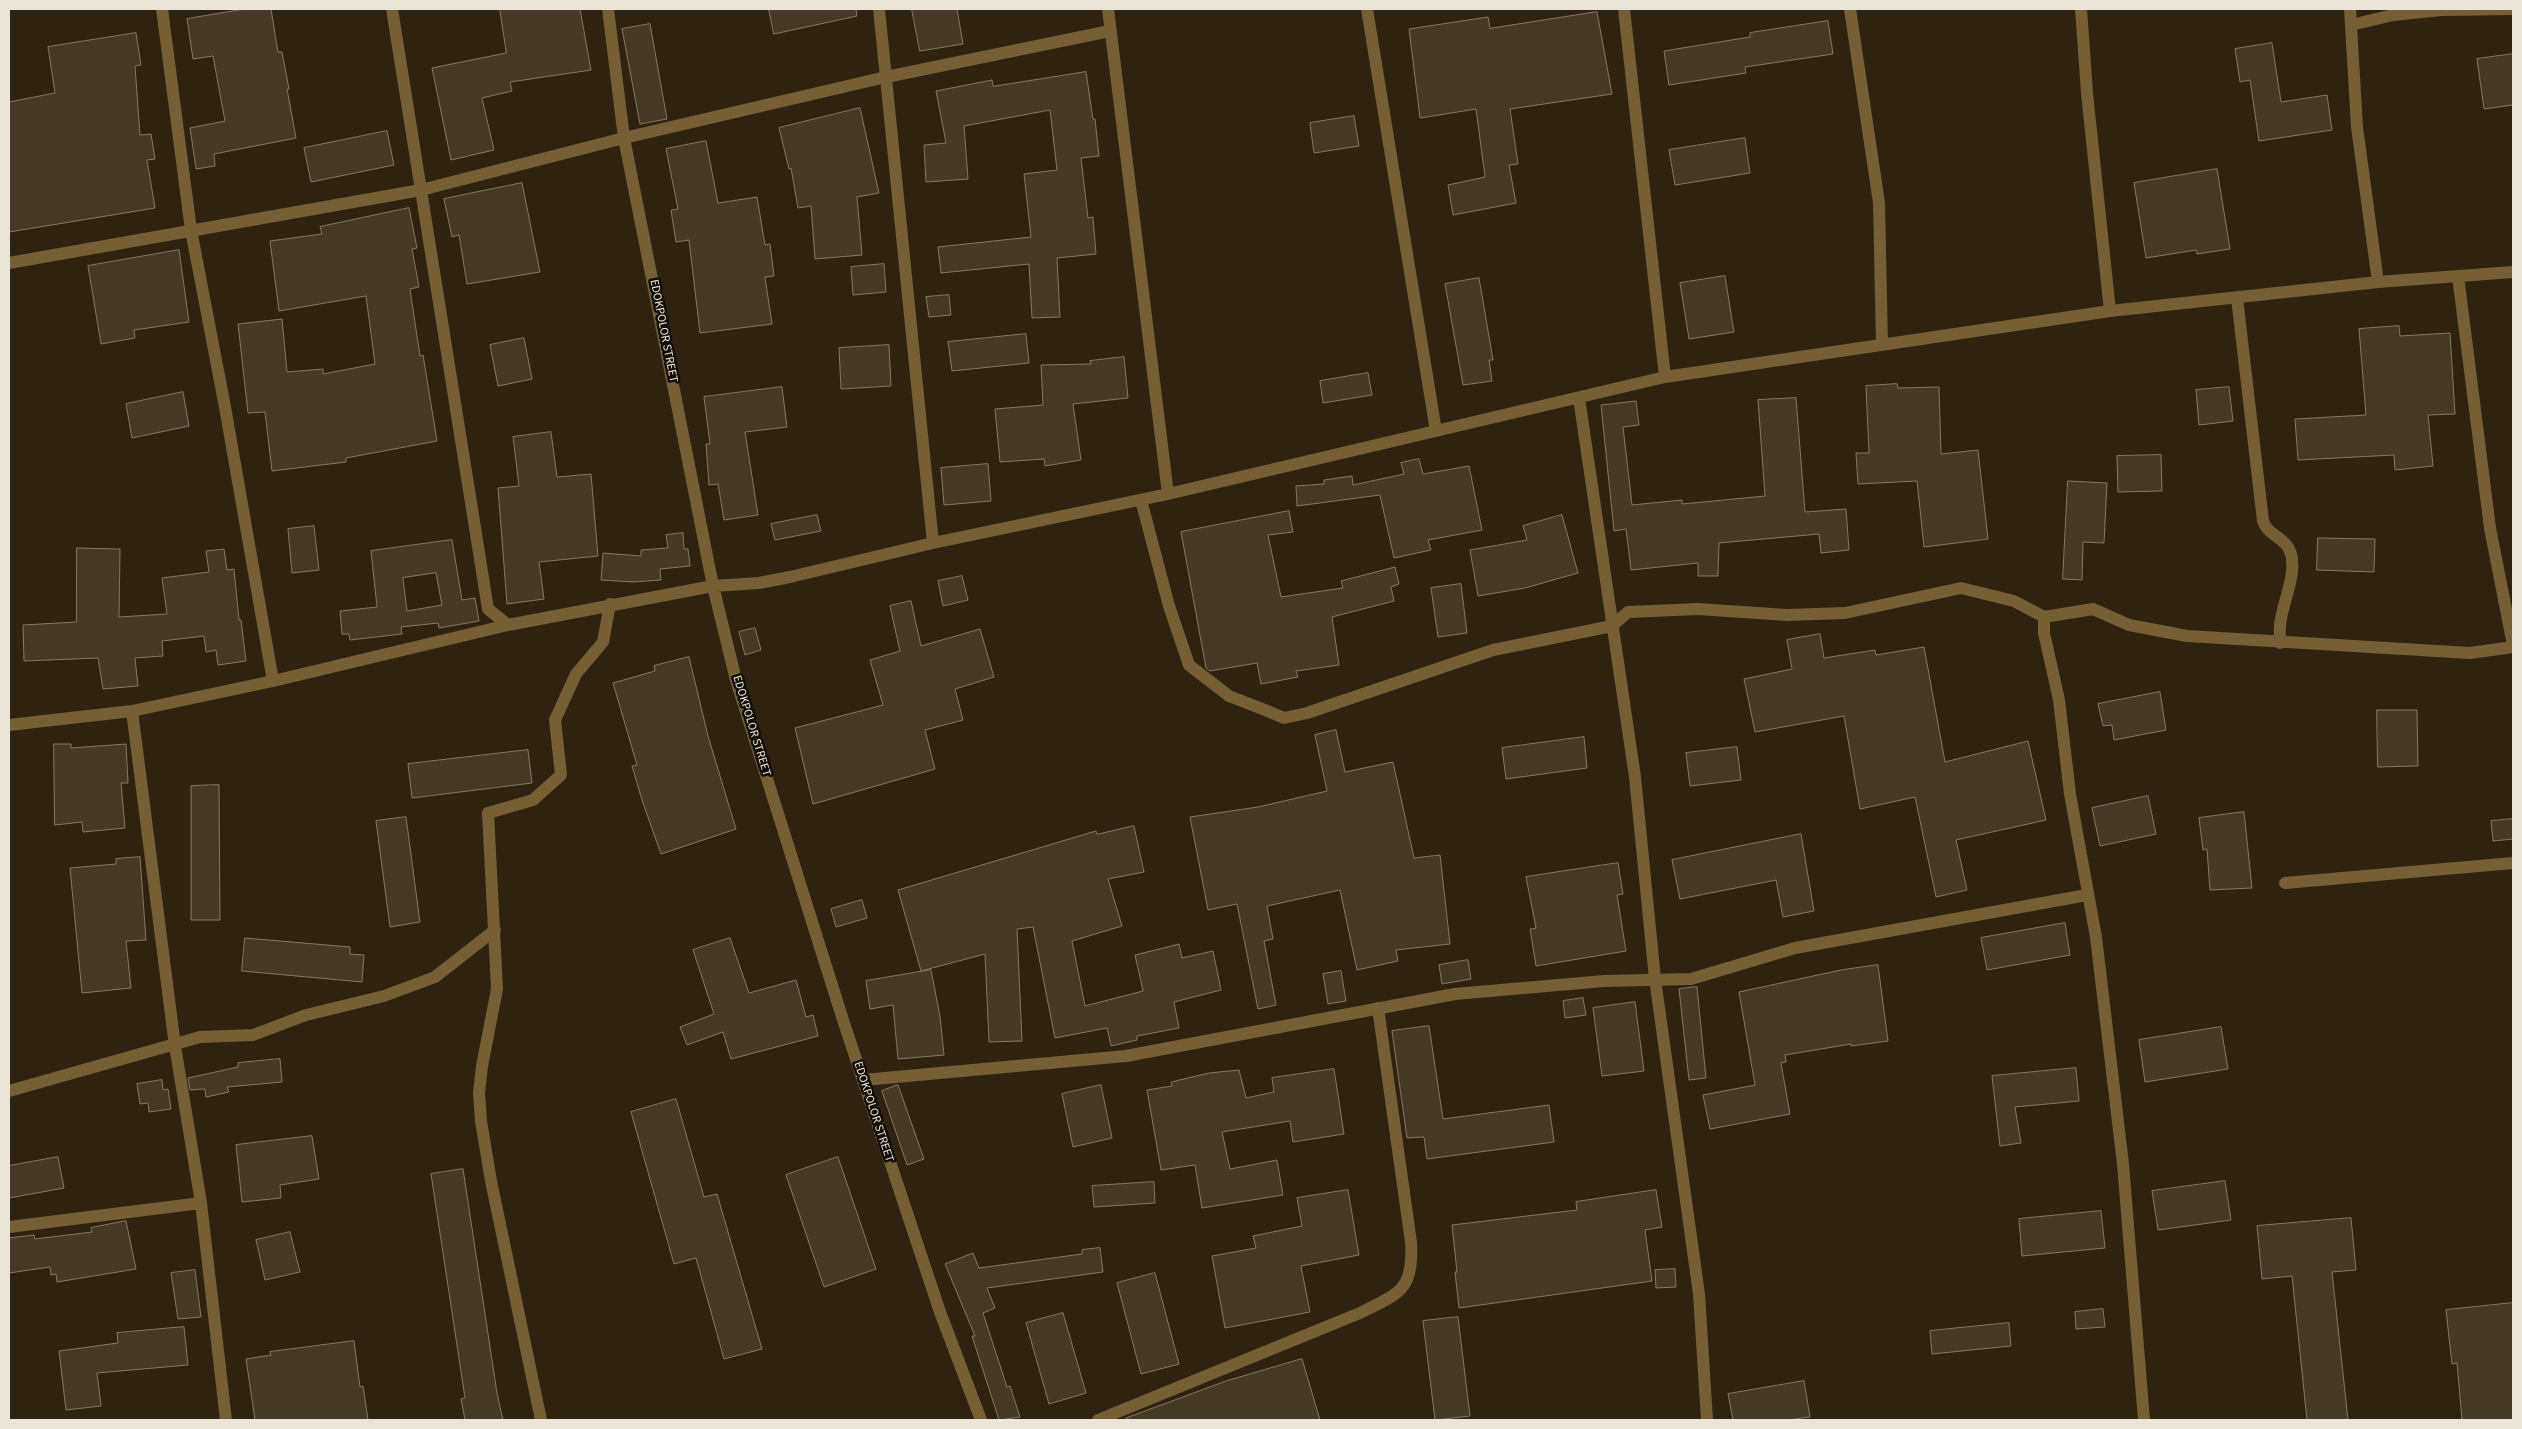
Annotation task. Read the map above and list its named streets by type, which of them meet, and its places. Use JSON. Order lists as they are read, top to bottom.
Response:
{
  "streets": {
    "street": ["EDOKPOLOR STREET"]
  }
}
